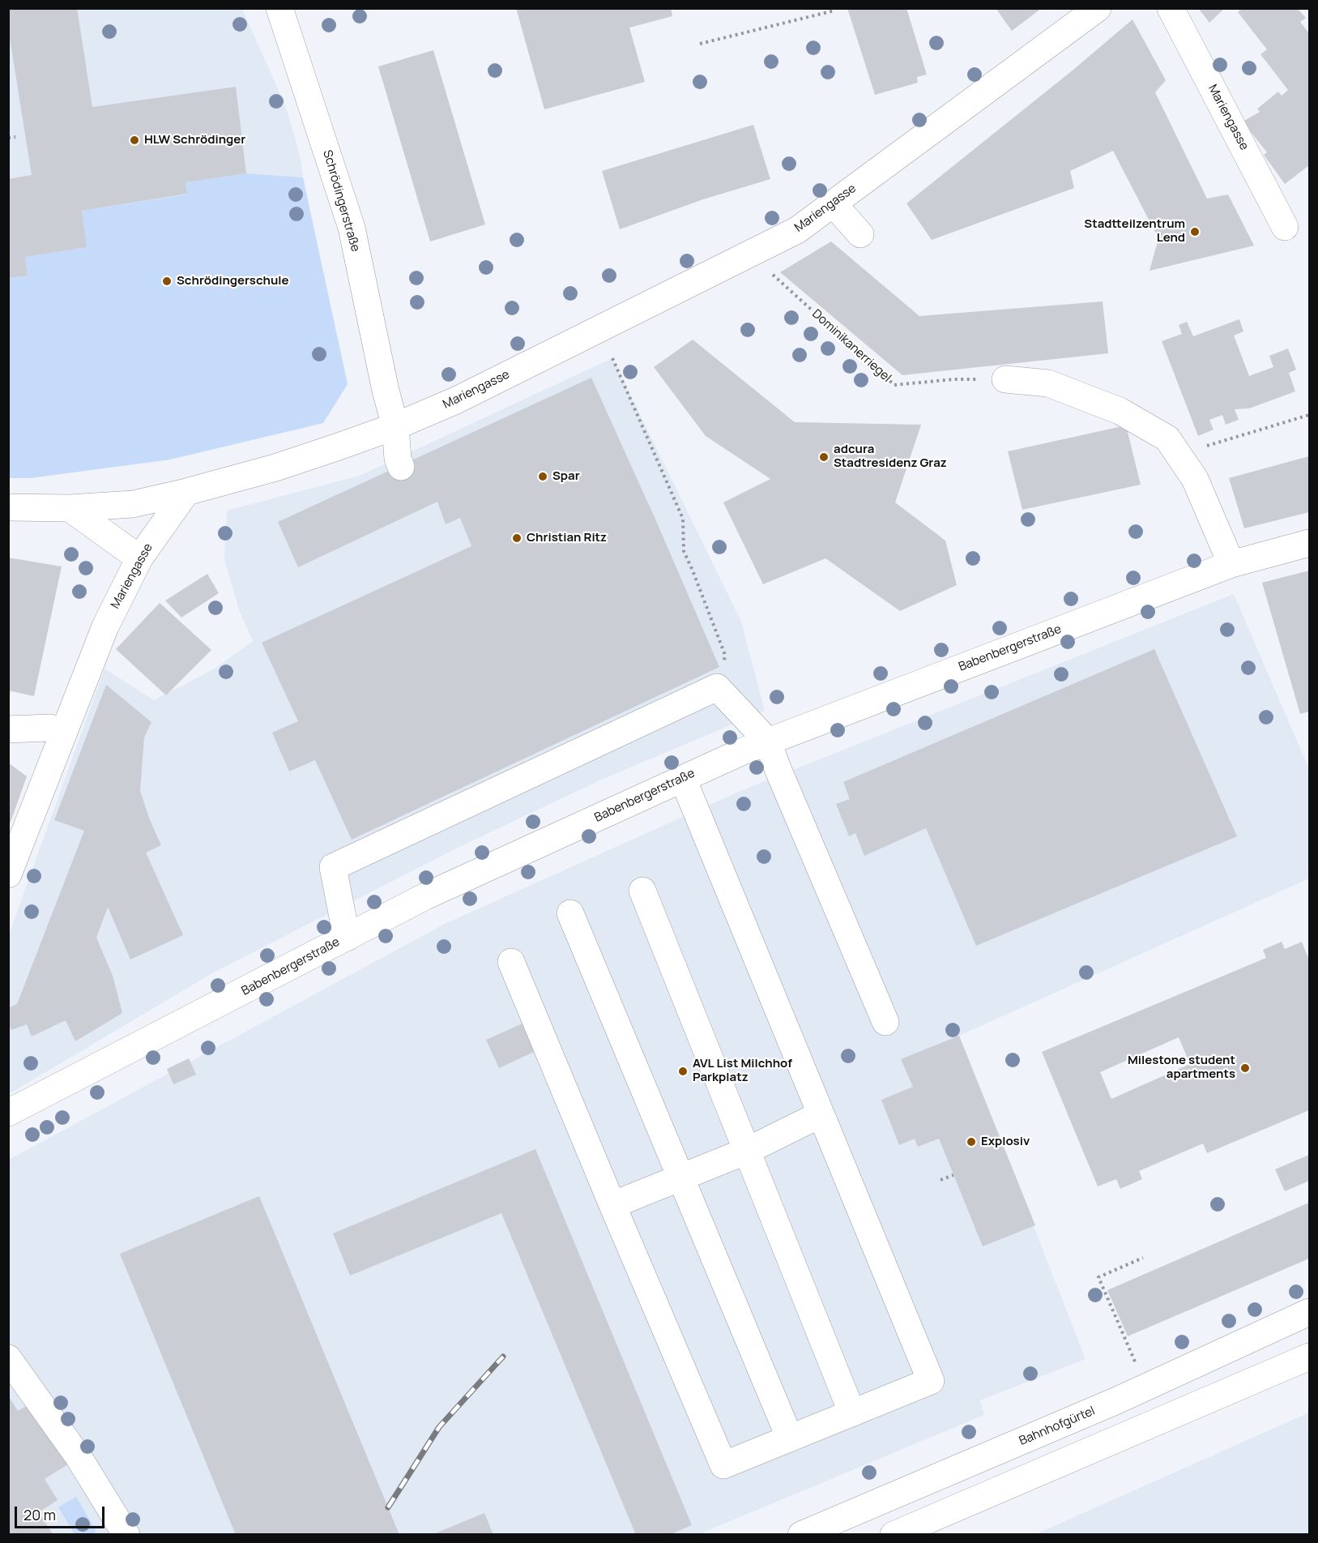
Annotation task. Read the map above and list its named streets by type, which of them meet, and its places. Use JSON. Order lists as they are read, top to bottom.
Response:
{
  "streets": {
    "street": [
      "Mariengasse",
      "Schrödingerstraße",
      "Babenbergerstraße",
      "Bahnhofgürtel"
    ],
    "path": ["Dominikanerriegel"]
  },
  "crossings": [
    ["Mariengasse", "Schrödingerstraße"]
  ],
  "places": [
    "HLW Schrödinger",
    "Stadtteilzentrum Lend",
    "Schrödingerschule",
    "adcura Stadtresidenz Graz",
    "Spar",
    "Christian Ritz",
    "Milestone student apartments",
    "AVL List Milchhof Parkplatz",
    "Explosiv"
  ],
  "scale_bar": "20 m"
}
